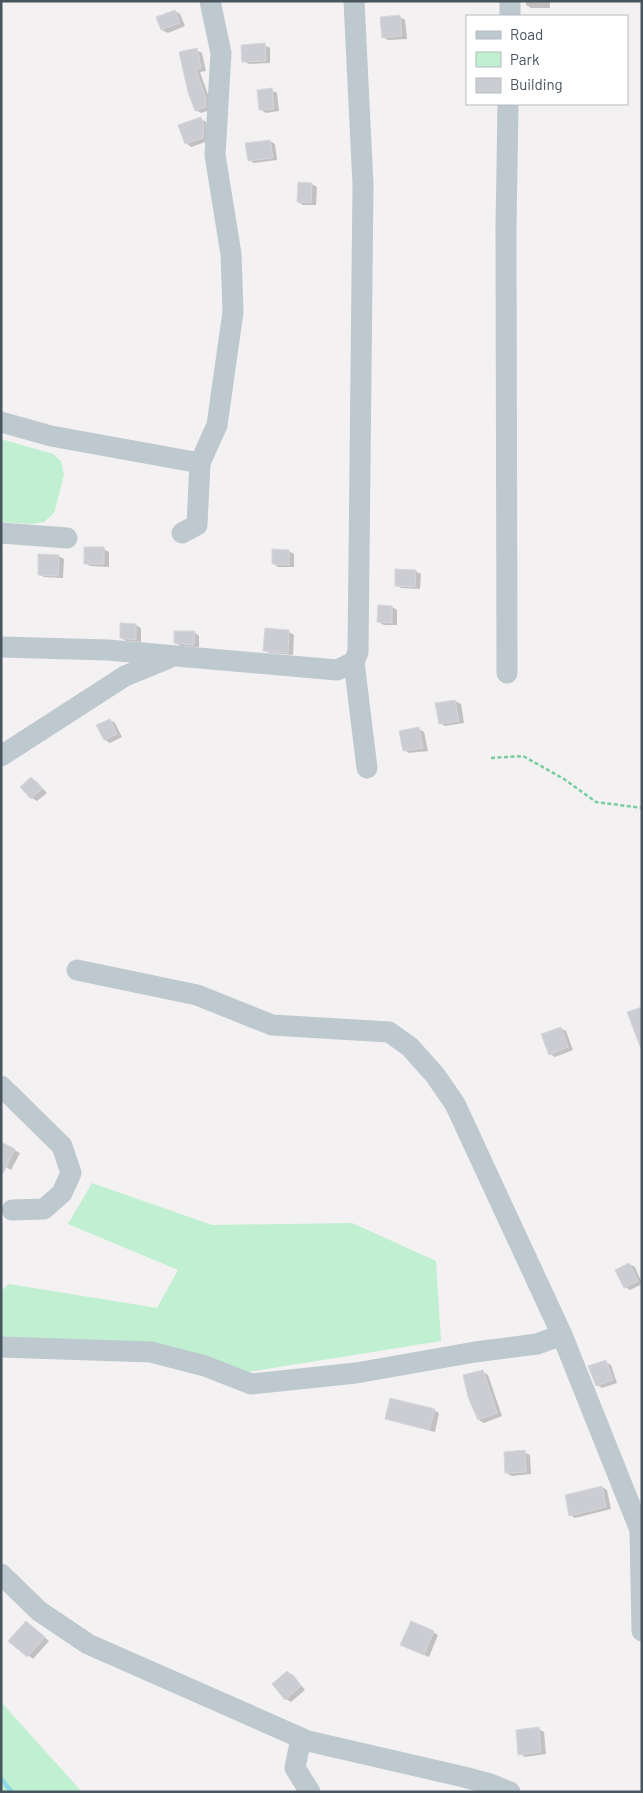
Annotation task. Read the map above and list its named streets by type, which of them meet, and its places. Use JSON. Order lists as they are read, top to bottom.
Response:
{
  "legend": ["Road", "Park", "Building"]
}
